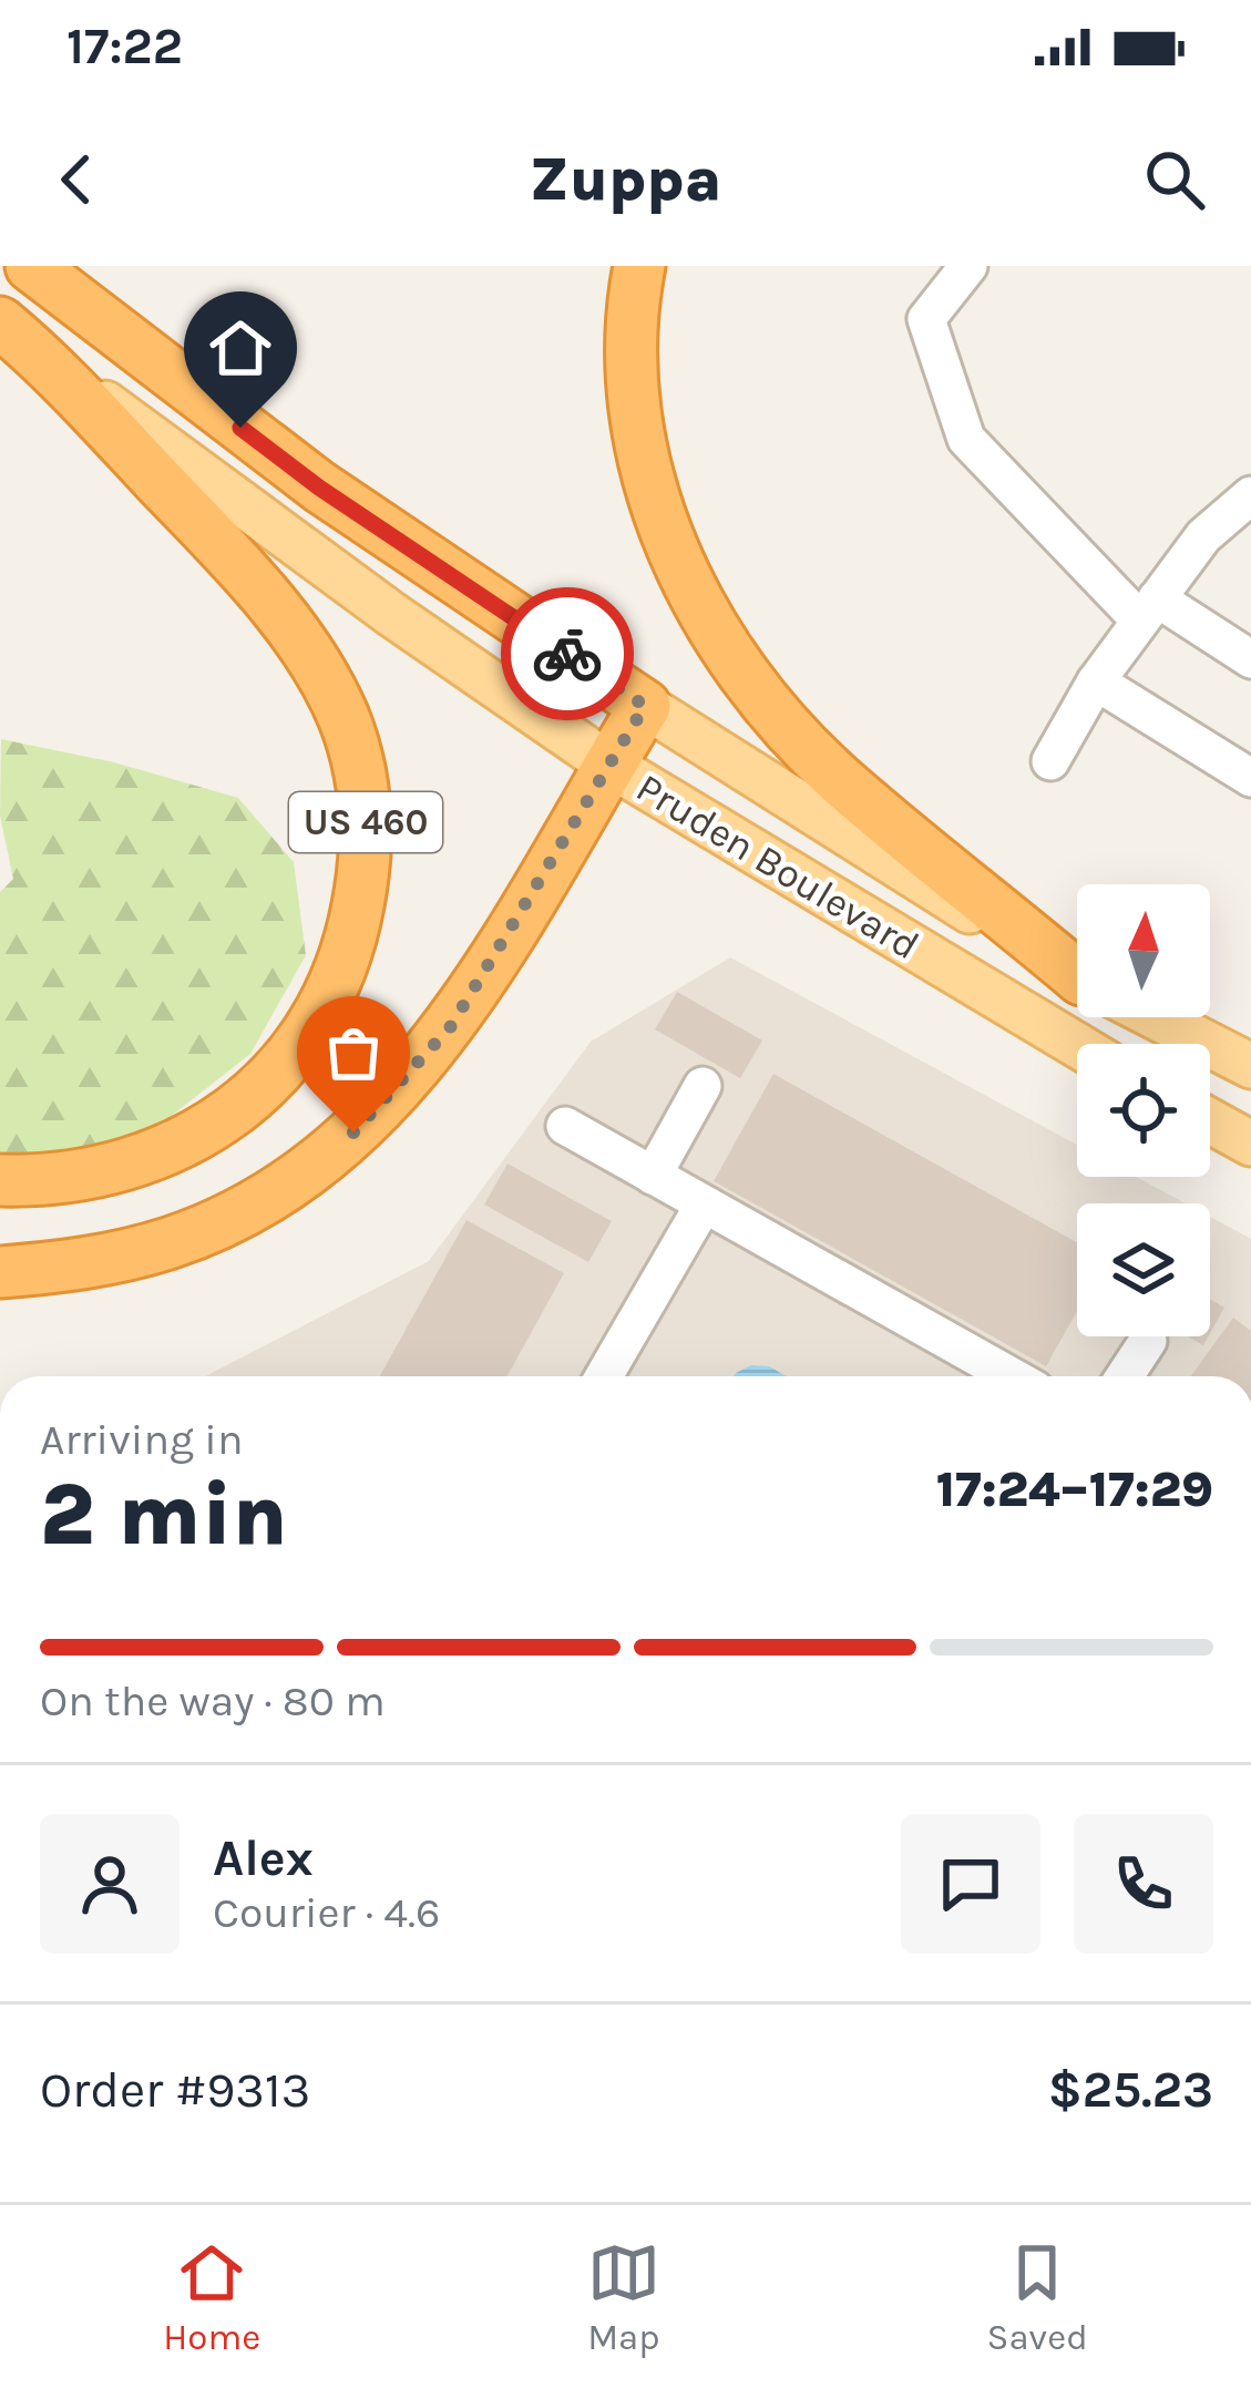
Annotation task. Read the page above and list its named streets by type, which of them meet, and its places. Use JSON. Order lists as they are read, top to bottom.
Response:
{
  "streets": {
    "highway": ["US 460", "Pruden Boulevard"]
  },
  "crossings": [
    ["US 460", "Pruden Boulevard"]
  ],
  "north": "top",
  "page": {
    "status": "17:22",
    "header": "Zuppa",
    "heading": ["2 min", "Arriving in", "17:24–17:29"],
    "panel": [
      "Alex",
      "Courier · 4.6",
      "Order #9313",
      "$25.23"
    ],
    "bar": "On the way · 80 m",
    "tabs": ["Home", "Map", "Saved"]
  }
}
